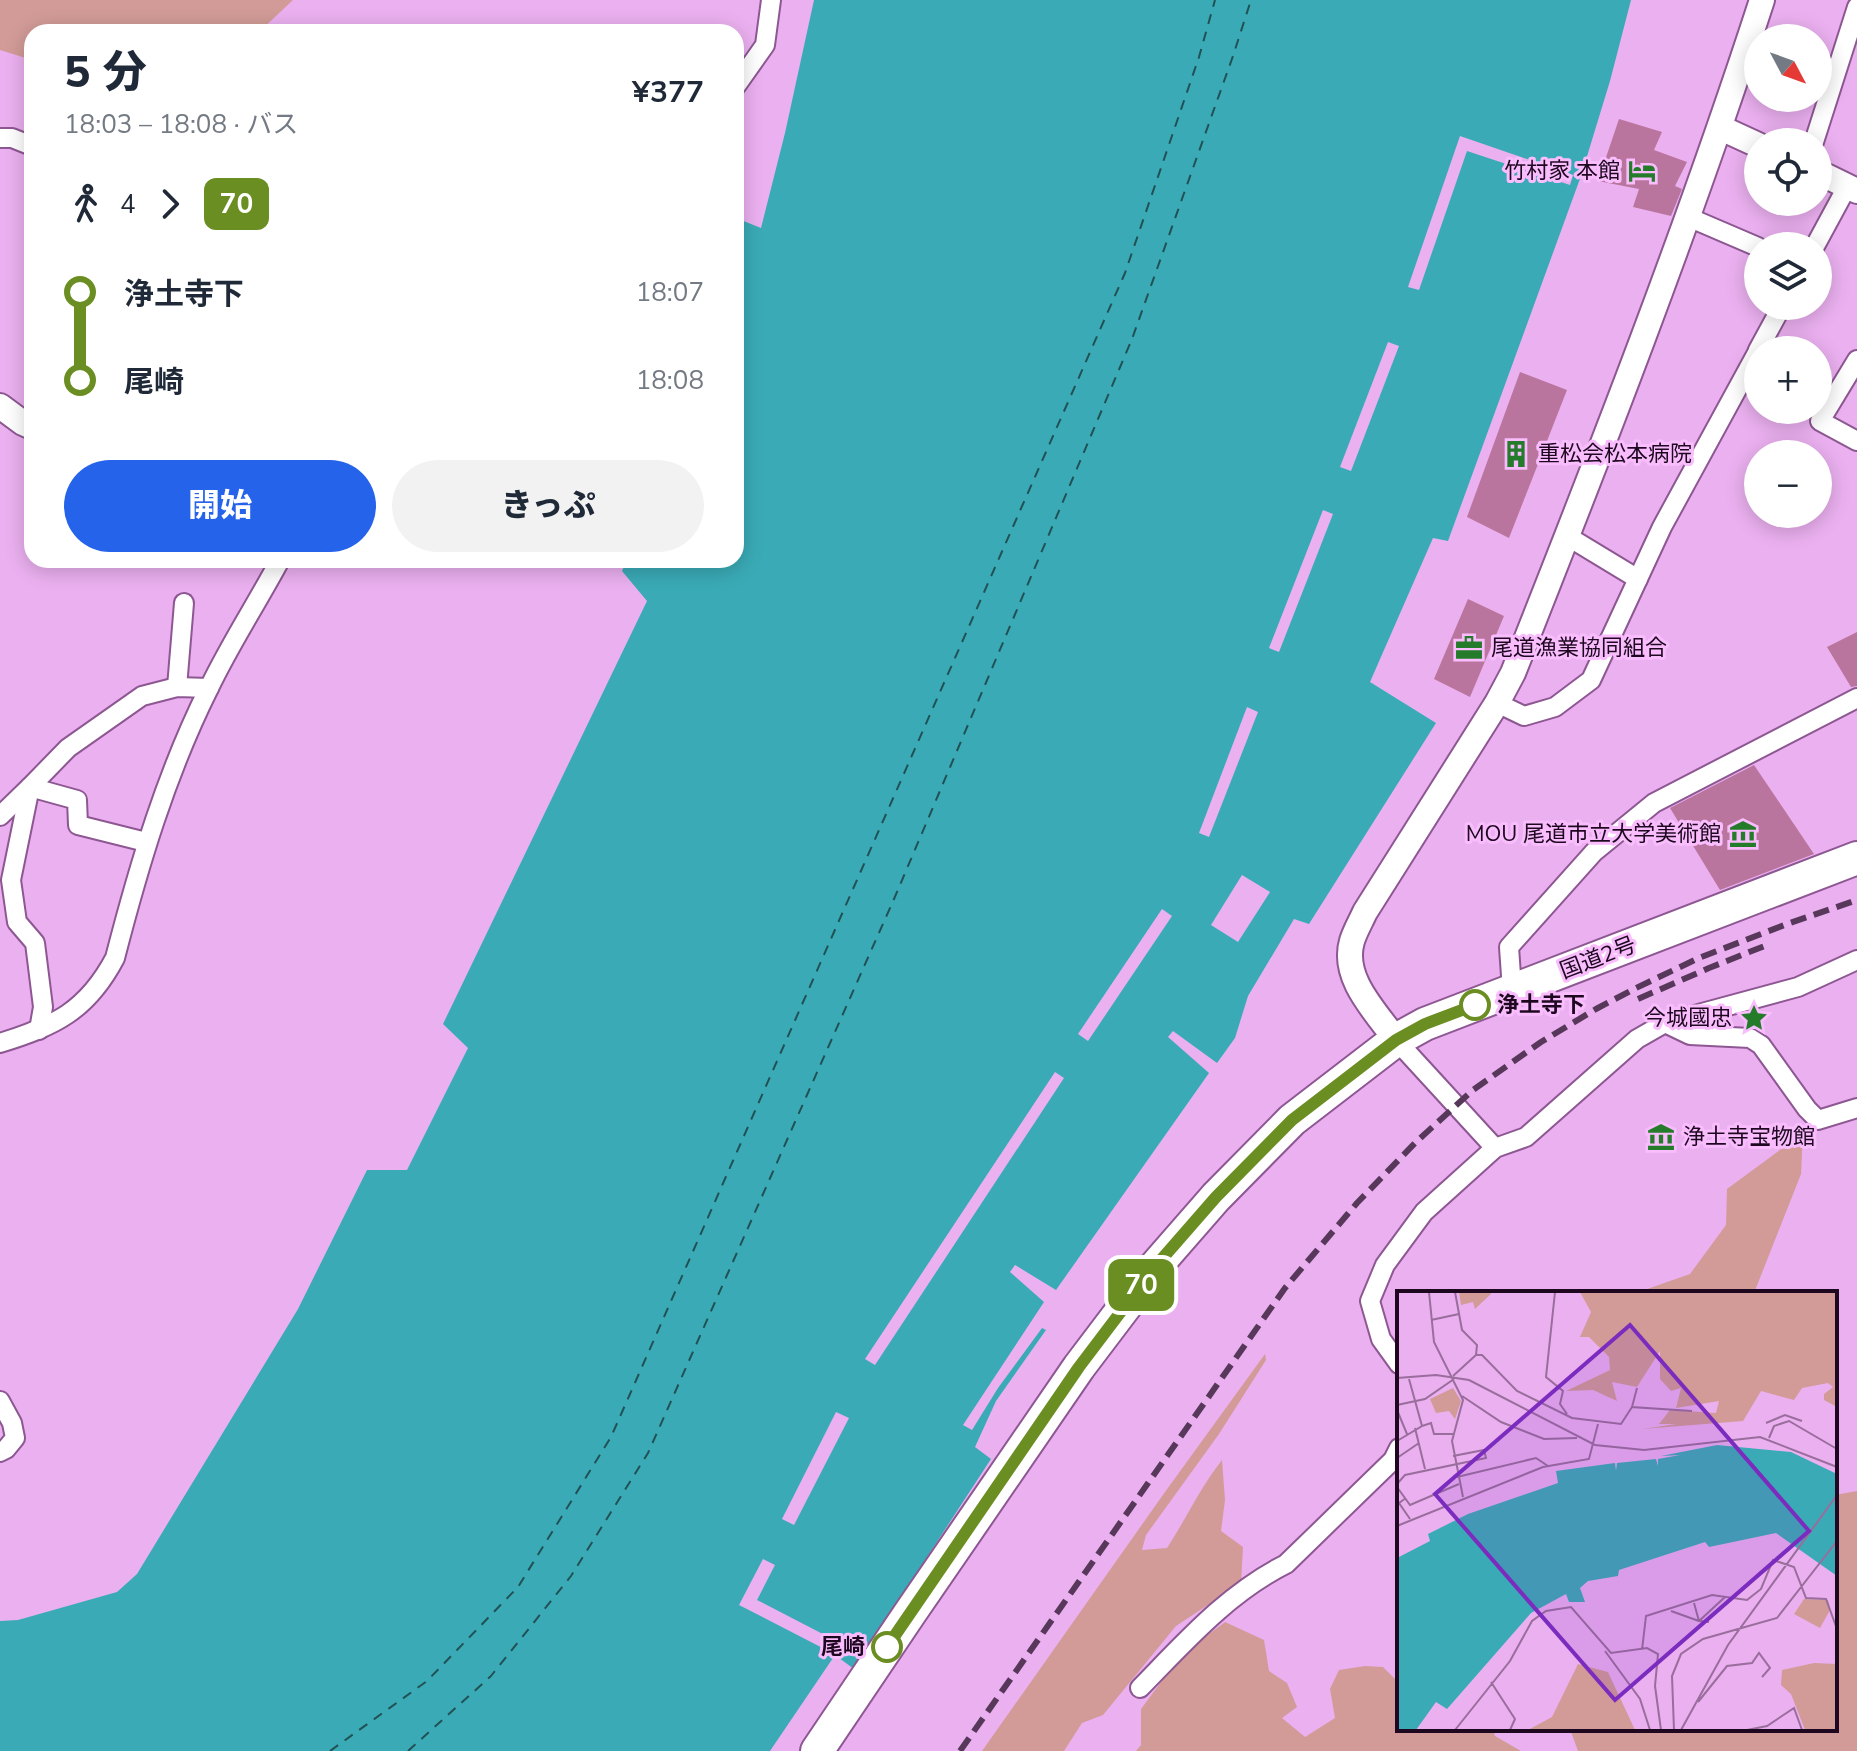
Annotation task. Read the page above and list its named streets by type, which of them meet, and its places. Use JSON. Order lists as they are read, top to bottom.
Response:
{
  "streets": {
    "highway": ["国道2号"]
  },
  "places": {
    "hotel": ["竹村家 本館"],
    "building": ["重松会松本病院"],
    "office": ["尾道漁業協同組合"],
    "museum": ["MOU 尾道市立大学美術館", "浄土寺宝物館"],
    "other": ["浄土寺下", "尾崎"],
    "place": ["今城國忠"]
  },
  "lines": ["bus line 70"],
  "north": "bottom right",
  "page": {
    "on_map": "70",
    "map_buttons": ["+", "−"],
    "heading": ["5 分", "18:03 – 18:08 · バス", "¥377"],
    "legs": ["4", "70"],
    "list": [
      {
        "name": "浄土寺下",
        "value": "18:07"
      },
      {
        "name": "尾崎",
        "value": "18:08"
      }
    ],
    "buttons": ["開始", "きっぷ"]
  }
}
